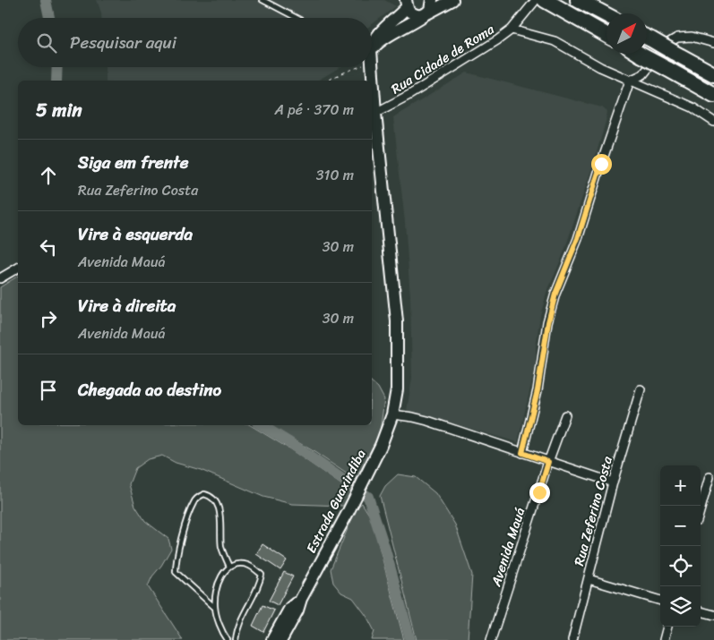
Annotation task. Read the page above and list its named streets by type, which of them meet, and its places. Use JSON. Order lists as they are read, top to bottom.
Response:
{
  "streets": {
    "street": [
      "Rua Cidade de Roma",
      "Estrada Guaxindiba",
      "Rua Zeferino Costa",
      "Avenida Mauá"
    ]
  },
  "crossings": [
    ["Rua Cidade de Roma", "Estrada Guaxindiba"]
  ],
  "north": "top right",
  "page": {
    "search": "Pesquisar aqui",
    "heading": ["5 min", "A pé · 370 m"],
    "list": [
      ["Siga em frente", "Rua Zeferino Costa", "310 m"],
      ["Vire à esquerda", "Avenida Mauá", "30 m"],
      ["Vire à direita", "Avenida Mauá", "30 m"],
      "Chegada ao destino"
    ],
    "map_buttons": ["+", "−"]
  }
}
